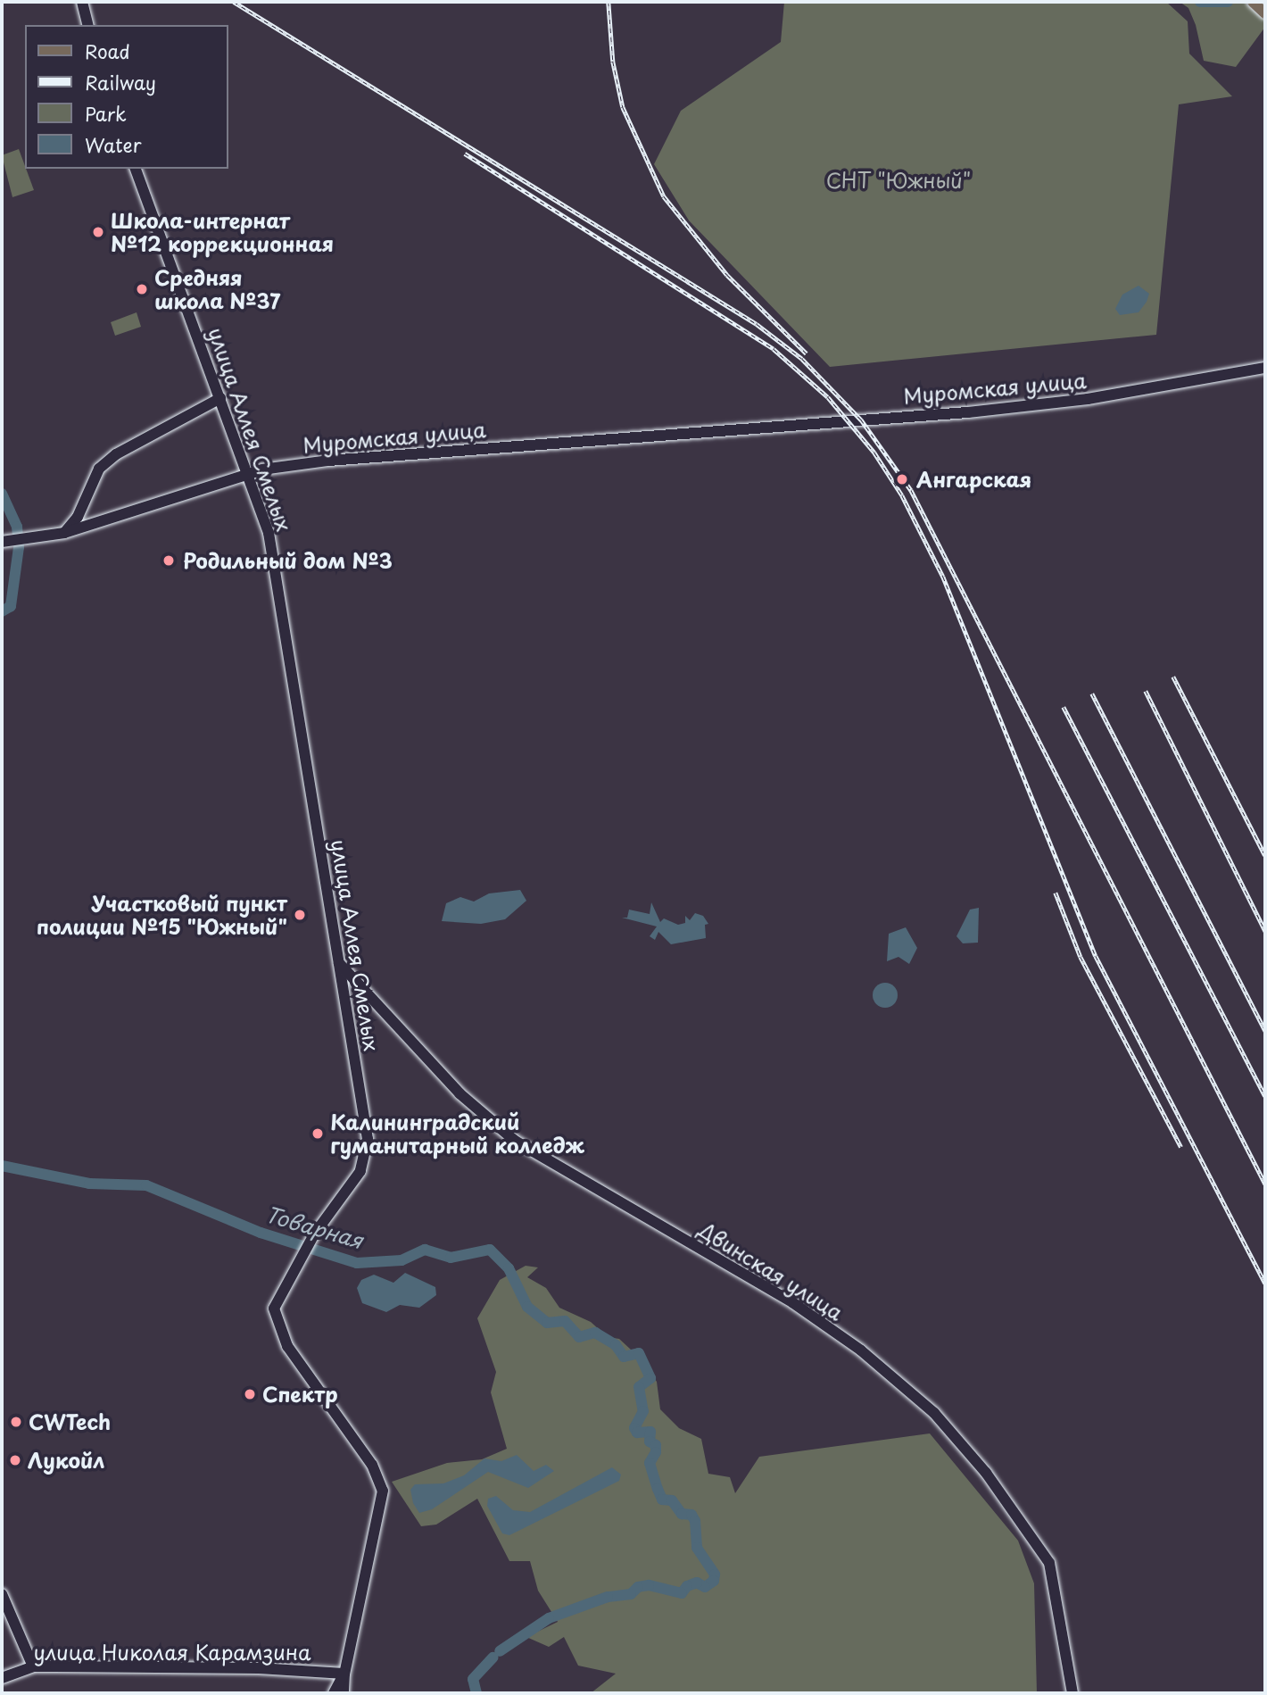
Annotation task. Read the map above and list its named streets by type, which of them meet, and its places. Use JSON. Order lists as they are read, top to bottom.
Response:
{
  "streets": {
    "main road": [
      "Муромская улица",
      "улица Аллея Смелых",
      "Двинская улица",
      "улица Николая Карамзина"
    ]
  },
  "crossings": [
    ["Муромская улица", "улица Аллея Смелых"],
    ["улица Аллея Смелых", "Двинская улица"],
    ["улица Аллея Смелых", "улица Николая Карамзина"]
  ],
  "water": ["Товарная"],
  "parks": ["СНТ \"Южный\""],
  "places": [
    "Школа-интернат №12 коррекционная",
    "Средняя школа №37",
    "Ангарская",
    "Родильный дом №3",
    "Участковый пункт полиции №15 \"Южный\"",
    "Калининградский гуманитарный колледж",
    "Спектр",
    "CWTech",
    "Лукойл"
  ],
  "legend": [
    "Road",
    "Railway",
    "Park",
    "Water"
  ]
}
